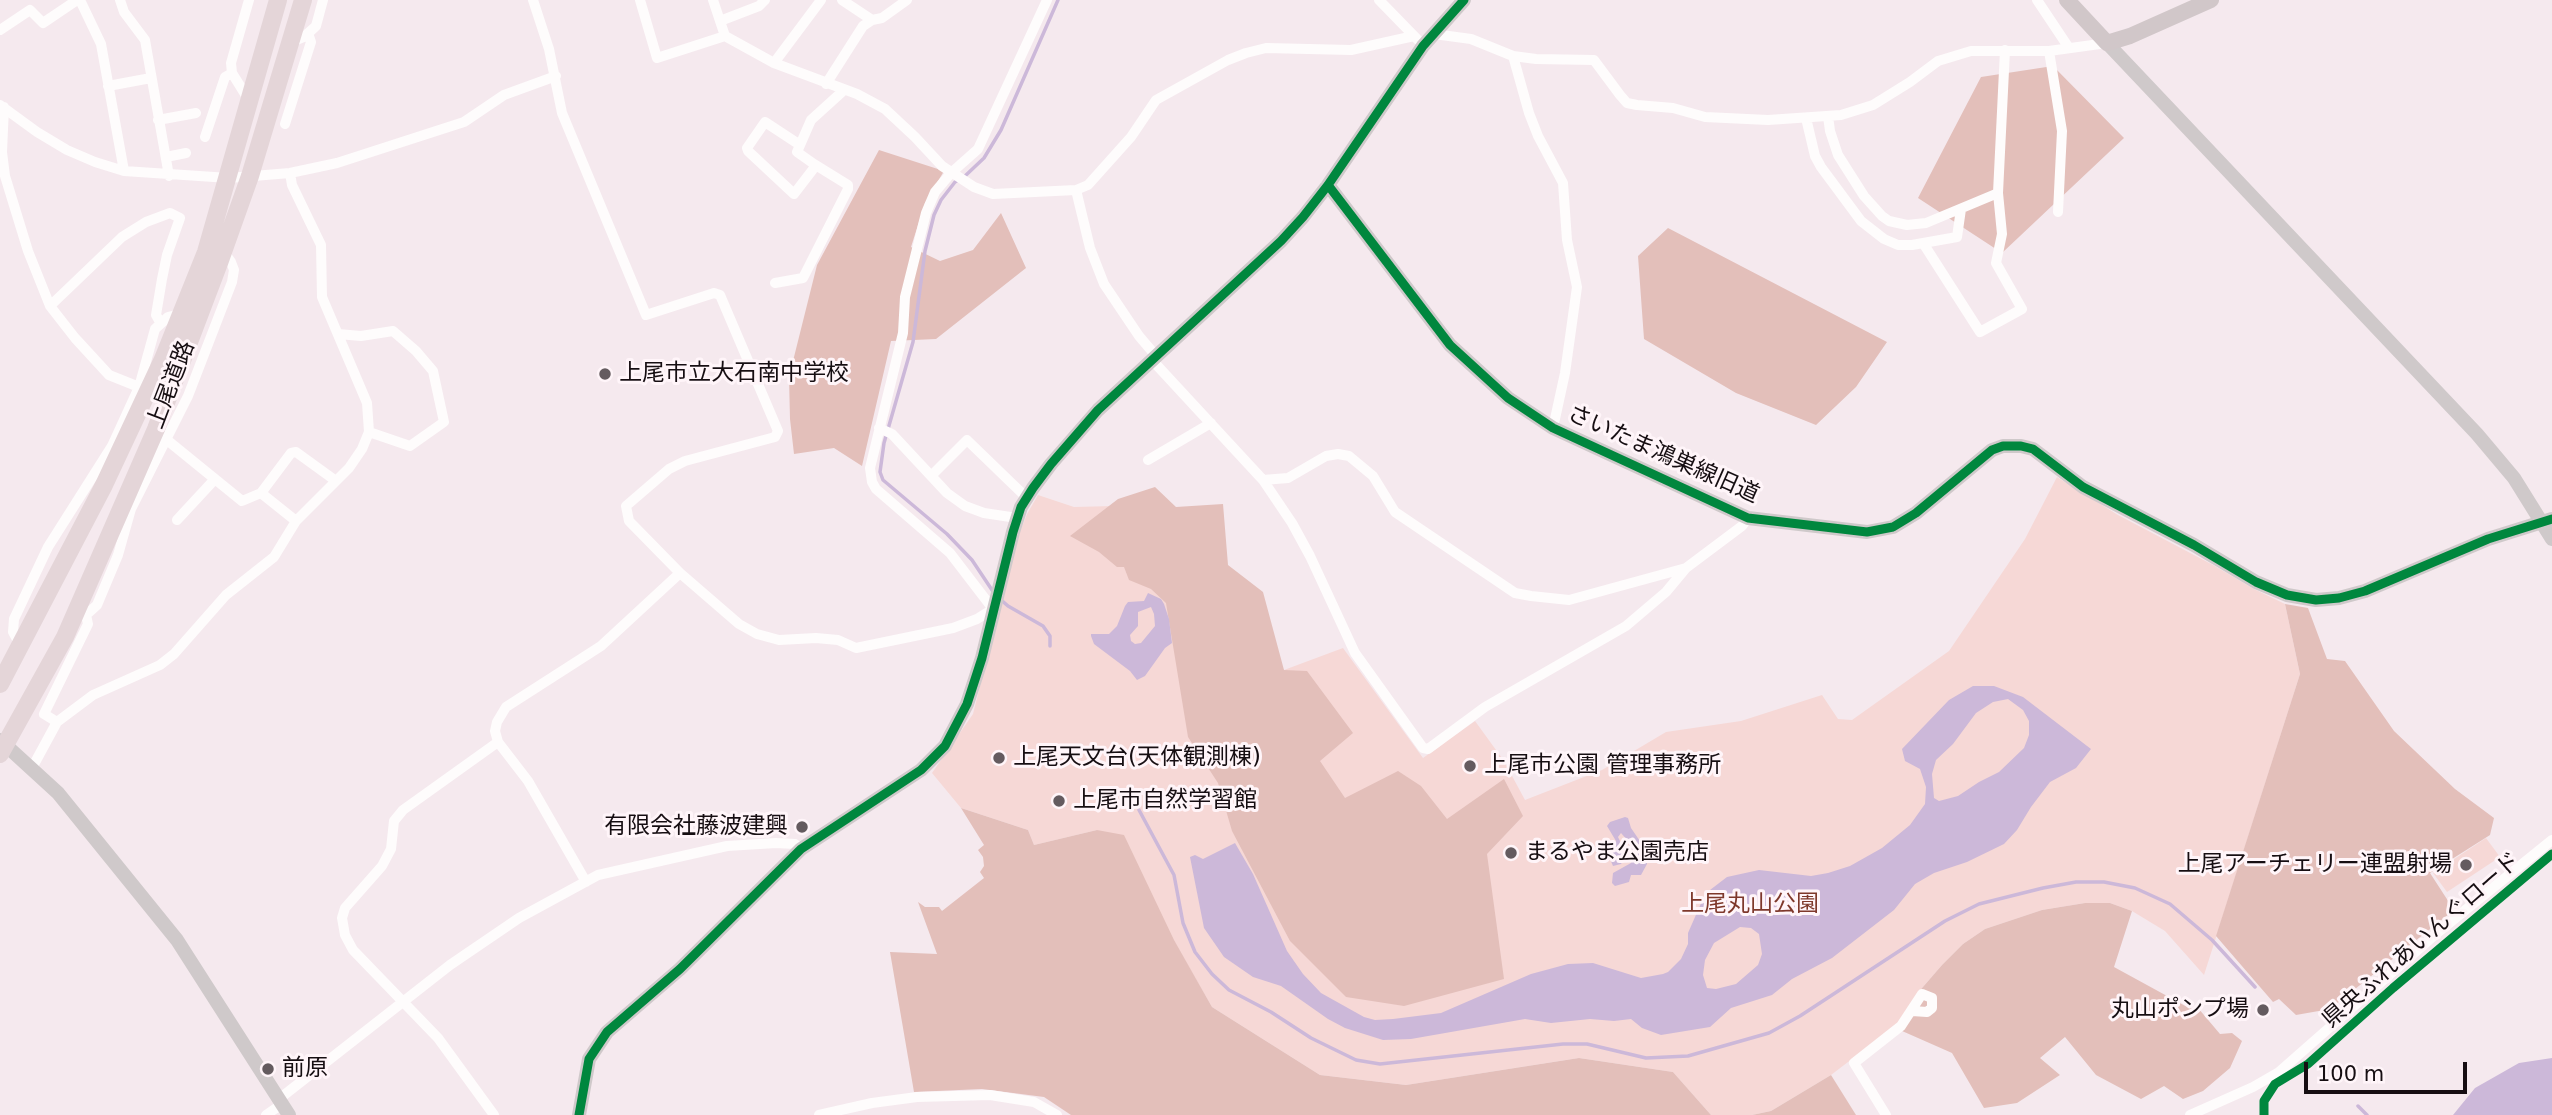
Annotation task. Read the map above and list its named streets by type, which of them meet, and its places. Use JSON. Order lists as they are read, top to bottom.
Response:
{
  "streets": {
    "highway": ["上尾道路"],
    "street": ["さいたま鴻巣線旧道"],
    "cycle path": ["県央ふれあいんぐロード"]
  },
  "parks": ["上尾丸山公園"],
  "places": [
    "上尾市立大石南中学校",
    "上尾天文台(天体観測棟)",
    "上尾市公園 管理事務所",
    "上尾市自然学習館",
    "有限会社藤波建興",
    "まるやま公園売店",
    "上尾アーチェリー連盟射場",
    "丸山ポンプ場",
    "前原"
  ],
  "scale_bar": "100 m"
}
